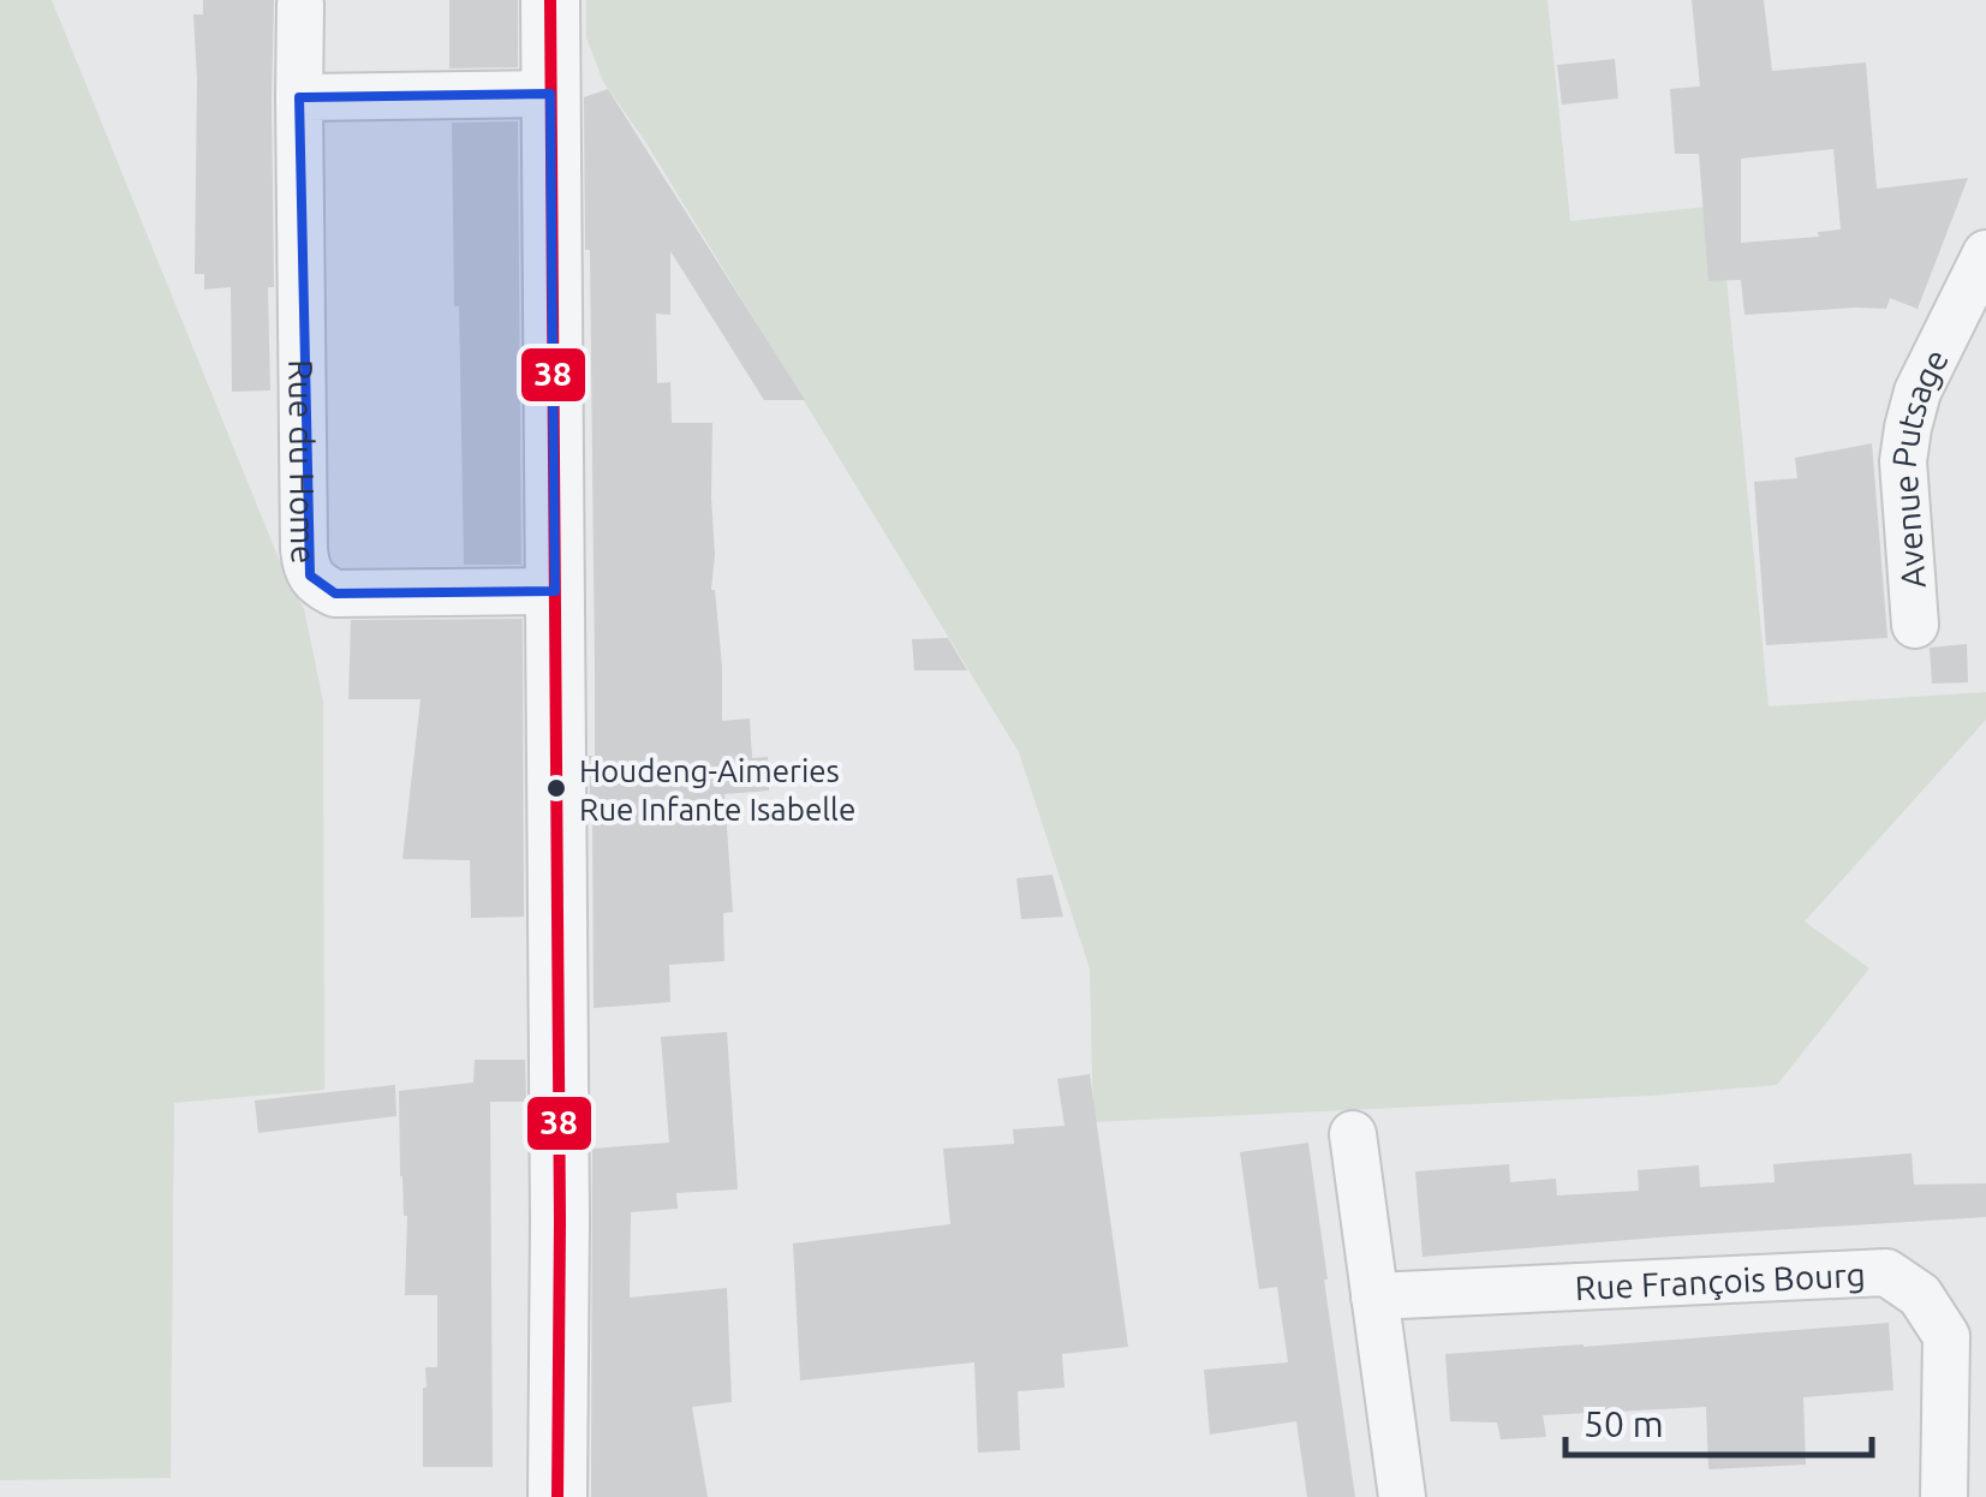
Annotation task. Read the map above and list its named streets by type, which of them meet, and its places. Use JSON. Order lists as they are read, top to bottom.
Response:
{
  "streets": {
    "street": ["Rue du Home", "Avenue Putsage", "Rue François Bourg"]
  },
  "places": ["Houdeng-Aimeries Rue Infante Isabelle"],
  "lines": ["transit line 38"],
  "scale_bar": "50 m"
}
